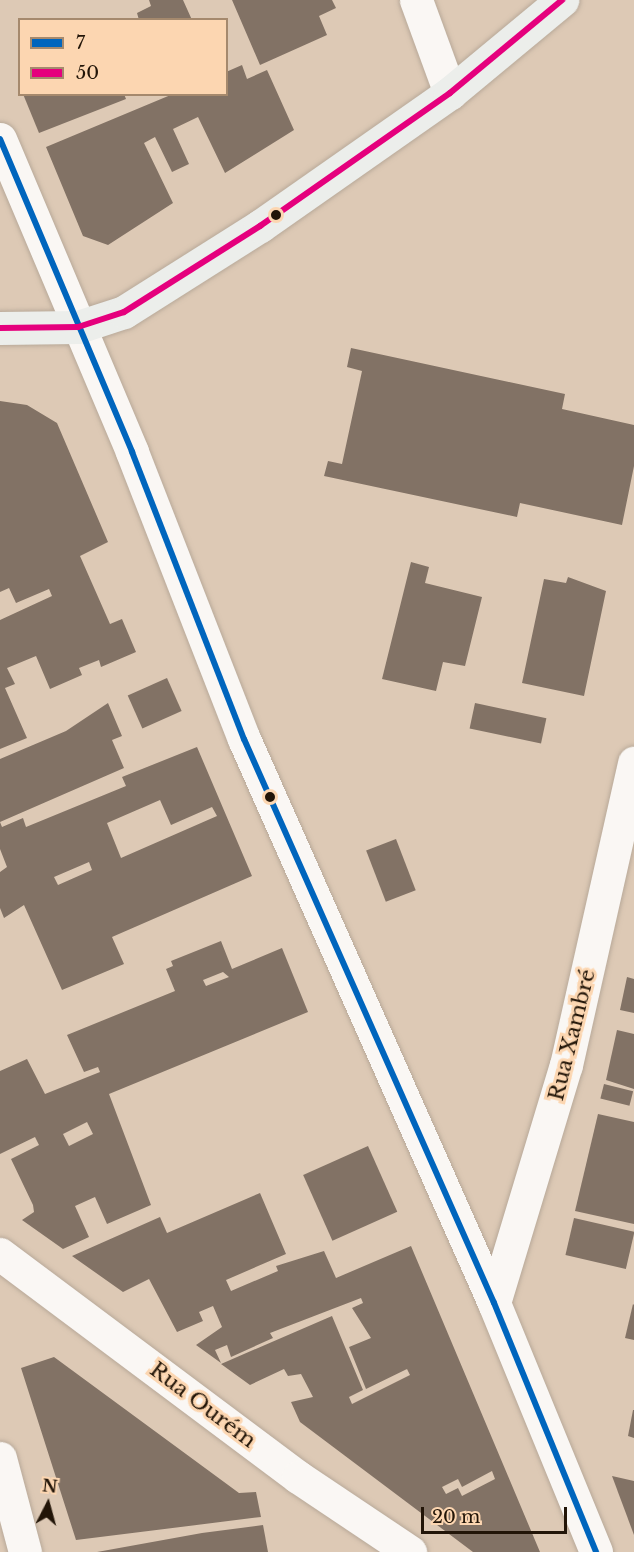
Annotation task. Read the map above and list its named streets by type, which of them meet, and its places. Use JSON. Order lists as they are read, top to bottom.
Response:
{
  "streets": {
    "street": ["Rua Xambré", "Rua Ourém"]
  },
  "lines": ["transit line 50", "transit line 7"],
  "legend": ["7", "50"],
  "scale_bar": "20 m",
  "north": "top"
}
